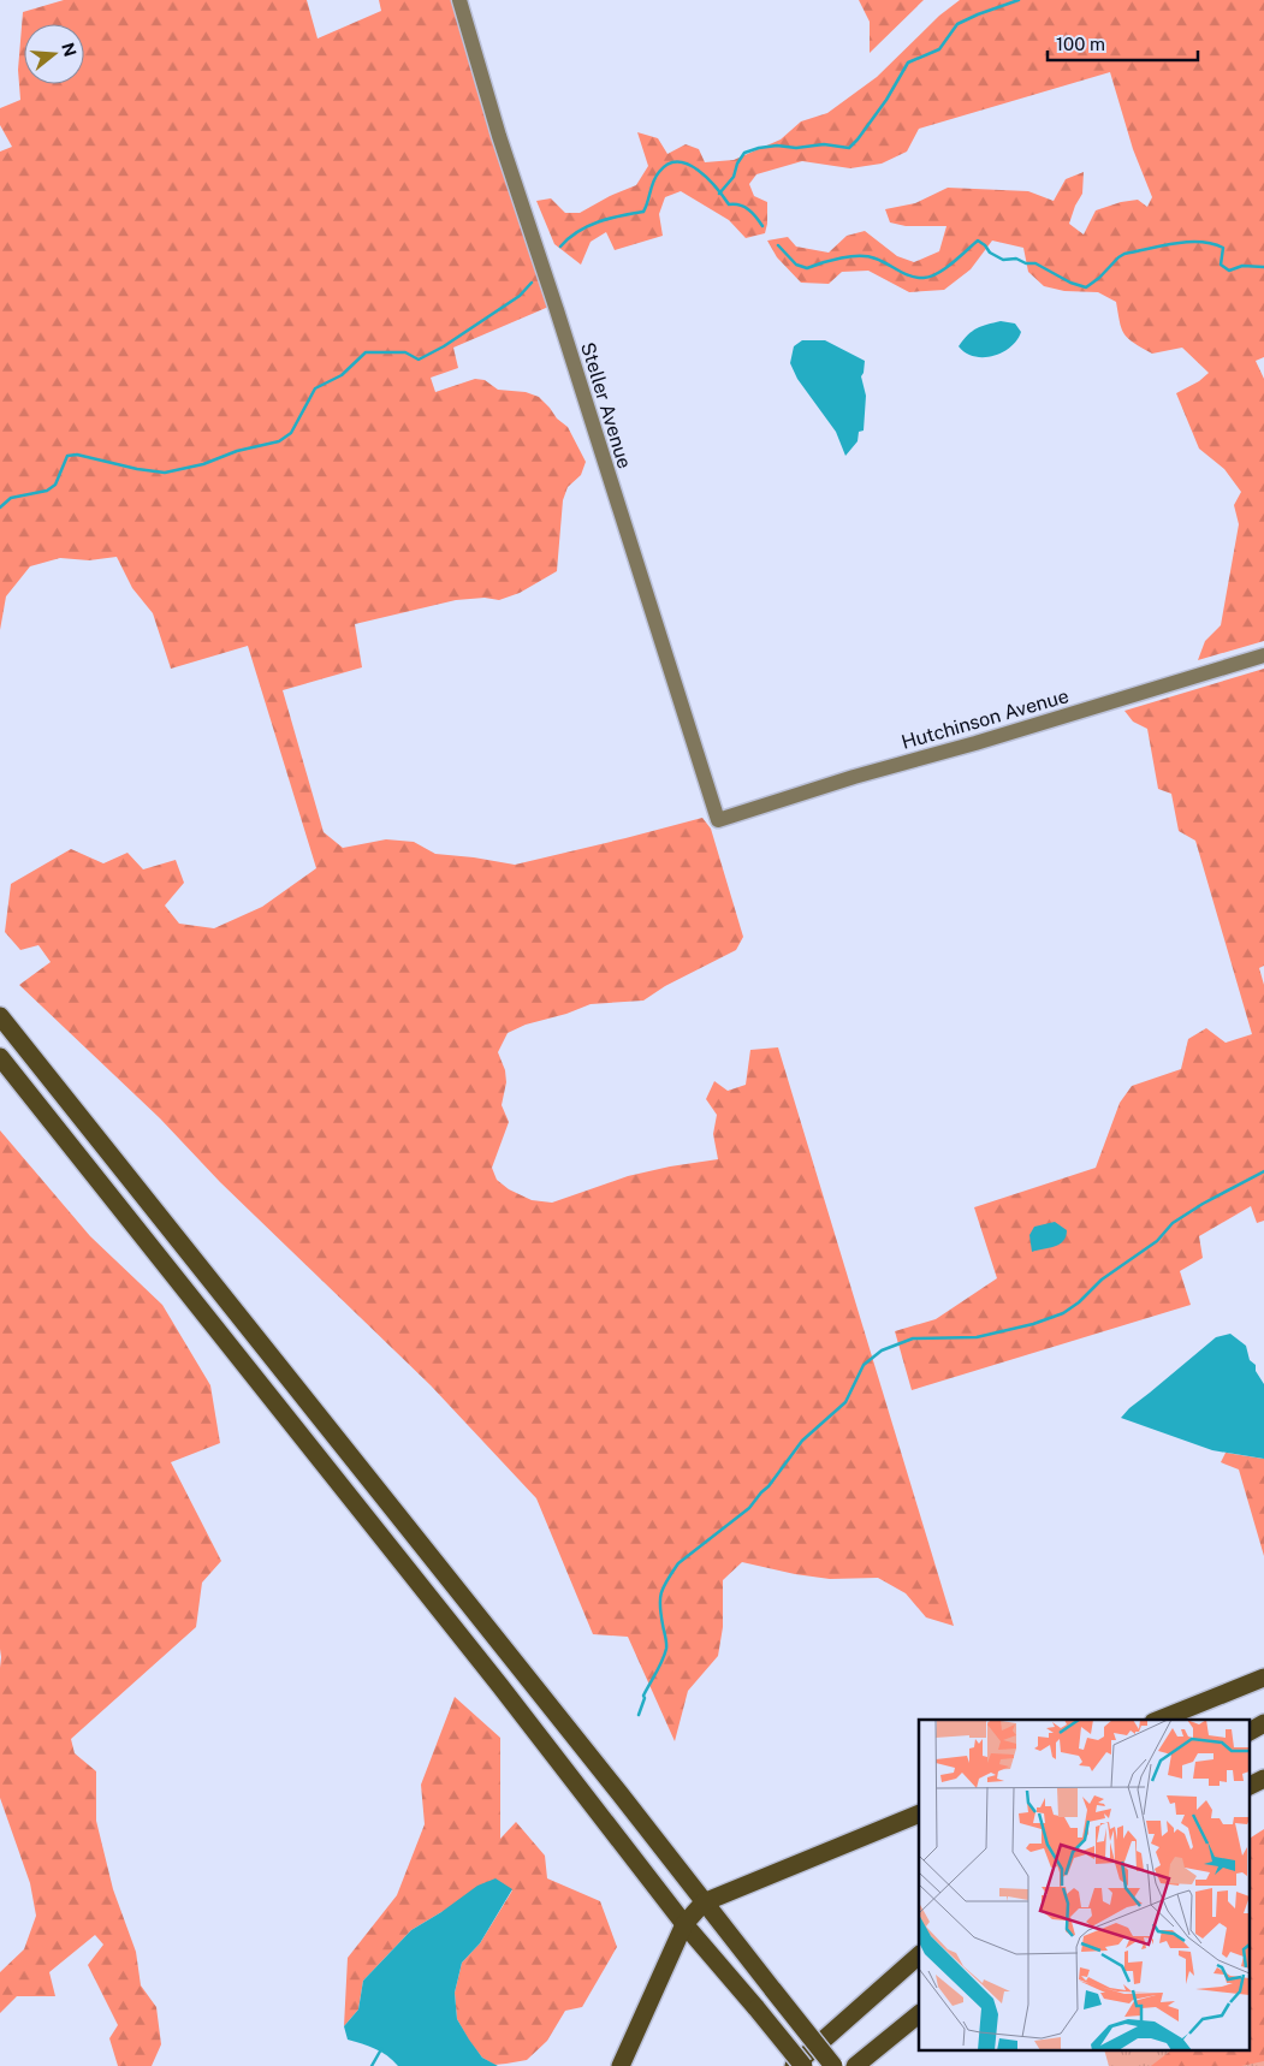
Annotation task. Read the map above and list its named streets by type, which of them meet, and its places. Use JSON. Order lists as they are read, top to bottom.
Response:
{
  "streets": {
    "street": ["Steller Avenue", "Hutchinson Avenue"]
  },
  "crossings": [
    ["Steller Avenue", "Hutchinson Avenue"]
  ],
  "scale_bar": "100 m",
  "north": "right"
}
